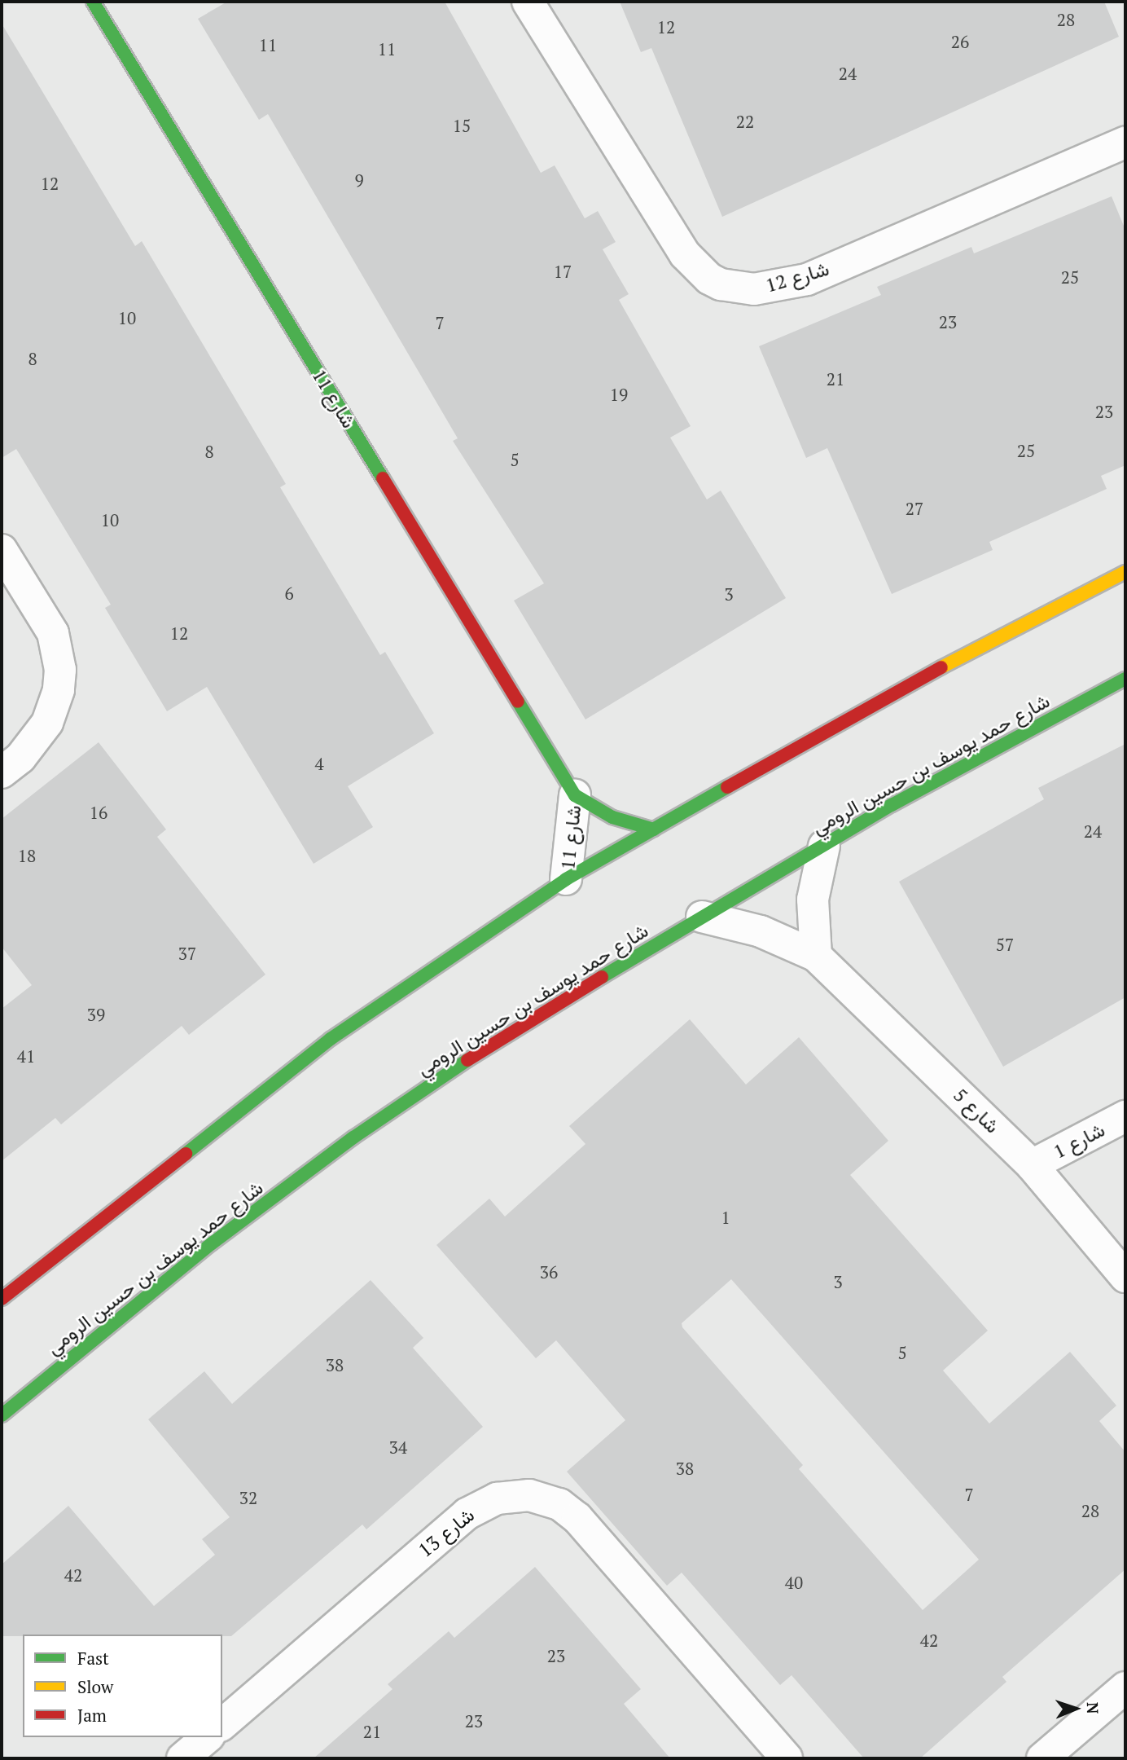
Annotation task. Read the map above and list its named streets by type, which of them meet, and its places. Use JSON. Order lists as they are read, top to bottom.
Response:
{
  "streets": {
    "street": [
      "شارع 12",
      "شارع 11",
      "شارع حمد يوسف بن حسين الرومي",
      "شارع 5",
      "شارع 1",
      "شارع 13"
    ]
  },
  "crossings": [
    ["شارع حمد يوسف بن حسين الرومي", "شارع 5"],
    ["شارع 5", "شارع 1"]
  ],
  "house_numbers": [
    "28",
    "12",
    "26",
    "11",
    "11",
    "24",
    "22",
    "15",
    "9",
    "12",
    "17",
    "25",
    "10",
    "23",
    "7",
    "8",
    "21",
    "19",
    "23",
    "25",
    "8",
    "5",
    "27",
    "10",
    "6",
    "3",
    "12",
    "4",
    "16",
    "24",
    "18",
    "57",
    "37",
    "39",
    "41",
    "1",
    "36",
    "3",
    "5",
    "38",
    "34",
    "38",
    "7",
    "32",
    "28",
    "42",
    "40",
    "42",
    "23",
    "23",
    "21"
  ],
  "legend": ["Fast", "Slow", "Jam"],
  "north": "right"
}
